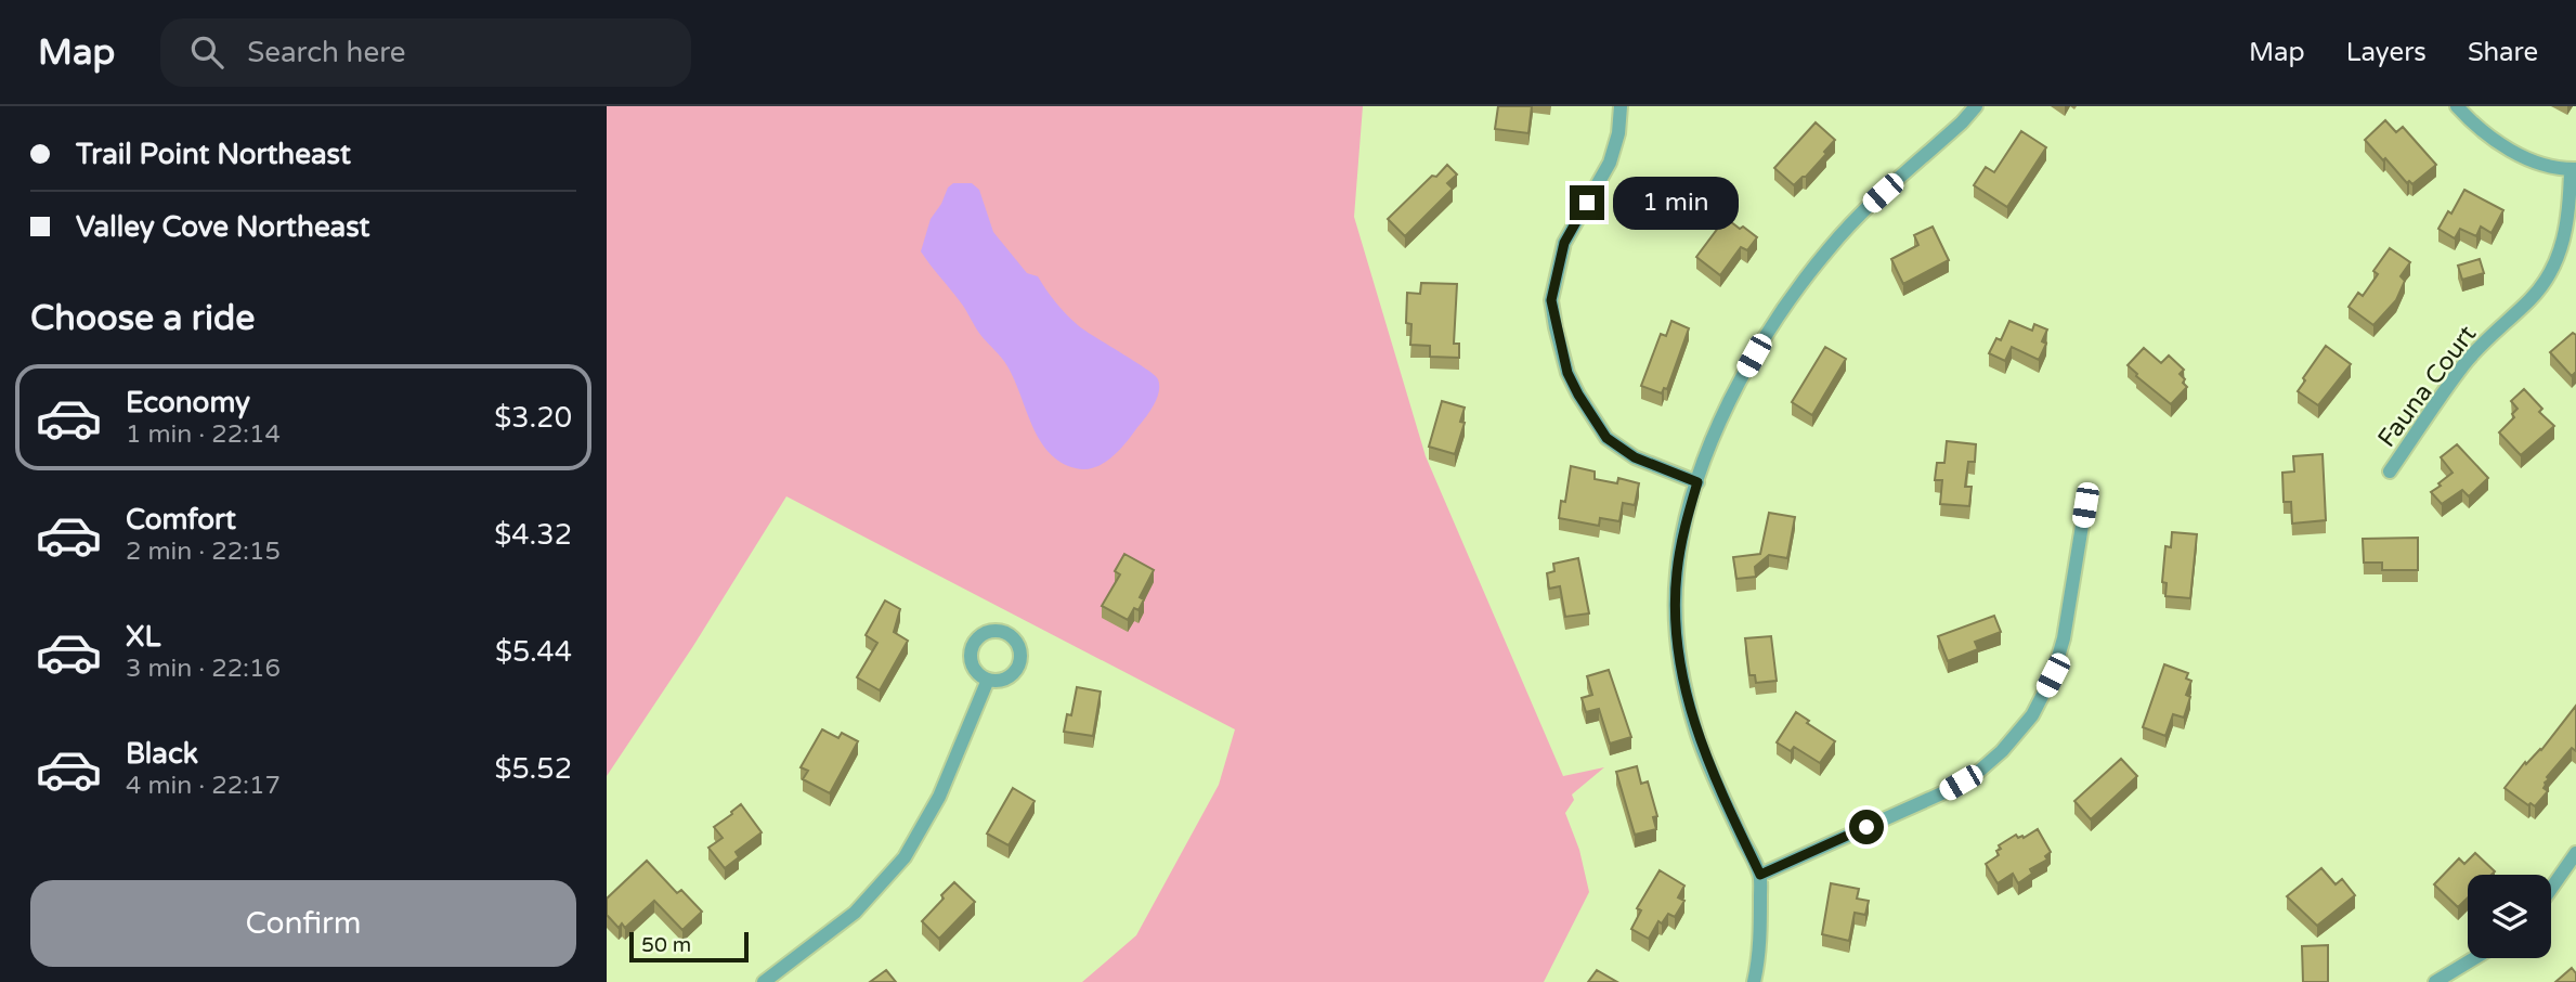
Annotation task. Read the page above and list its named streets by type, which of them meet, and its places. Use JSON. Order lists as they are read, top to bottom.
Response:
{
  "streets": {
    "street": ["Fauna Court"]
  },
  "scale_bar": "50 m",
  "page": {
    "header": "Map",
    "search": "Search here",
    "nav": ["Map", "Layers", "Share"],
    "banner": ["Trail Point Northeast", "Valley Cove Northeast"],
    "bubble": "1 min",
    "heading": "Choose a ride",
    "list": [
      {
        "name": "Economy",
        "note": "1 min · 22:14",
        "value": "$3.20"
      },
      {
        "name": "Comfort",
        "note": "2 min · 22:15",
        "value": "$4.32"
      },
      {
        "name": "XL",
        "note": "3 min · 22:16",
        "value": "$5.44"
      },
      {
        "name": "Black",
        "note": "4 min · 22:17",
        "value": "$5.52"
      }
    ],
    "buttons": "Confirm",
    "scale": "50 m"
  }
}
